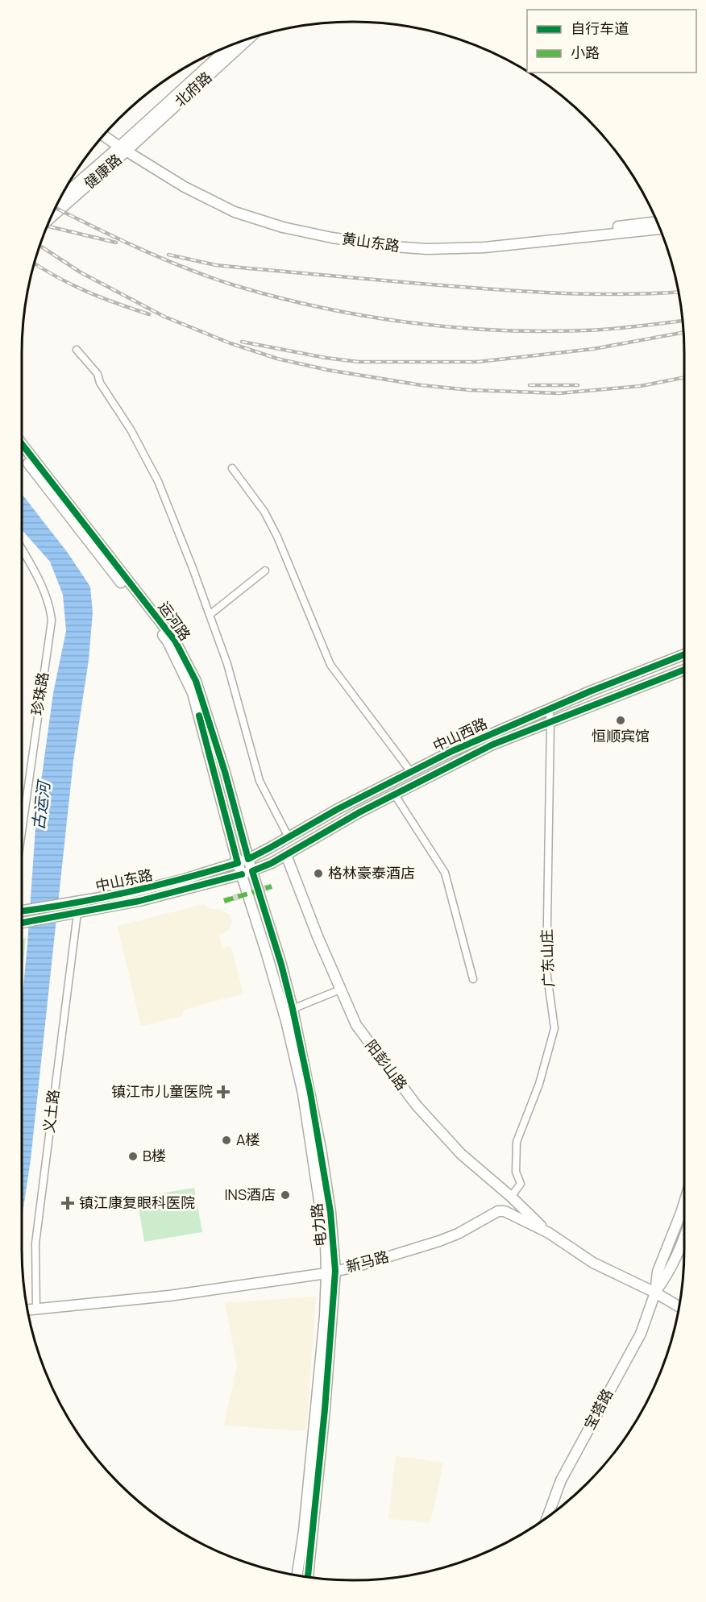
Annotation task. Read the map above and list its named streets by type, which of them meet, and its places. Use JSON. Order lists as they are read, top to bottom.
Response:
{
  "streets": {
    "main road": [
      "北府路",
      "健康路",
      "黄山东路",
      "运河路",
      "中山西路",
      "中山东路",
      "阳彭山路",
      "电力路",
      "新马路",
      "宝塔路"
    ],
    "street": ["珍珠路", "广东山庄", "义土路"]
  },
  "crossings": [
    ["北府路", "健康路"],
    ["北府路", "黄山东路"],
    ["健康路", "黄山东路"],
    ["运河路", "中山西路"],
    ["运河路", "中山东路"],
    ["运河路", "电力路"],
    ["中山西路", "中山东路"],
    ["中山西路", "广东山庄"],
    ["中山西路", "阳彭山路"],
    ["中山西路", "电力路"],
    ["中山东路", "义土路"],
    ["中山东路", "电力路"],
    ["广东山庄", "阳彭山路"],
    ["阳彭山路", "新马路"],
    ["义土路", "新马路"],
    ["电力路", "新马路"],
    ["新马路", "宝塔路"]
  ],
  "water": ["古运河"],
  "places": {
    "other": [
      "恒顺宾馆",
      "格林豪泰酒店",
      "A楼",
      "B楼",
      "INS酒店"
    ],
    "health": ["镇江市儿童医院", "镇江康复眼科医院"]
  },
  "legend": ["自行车道", "小路"]
}
